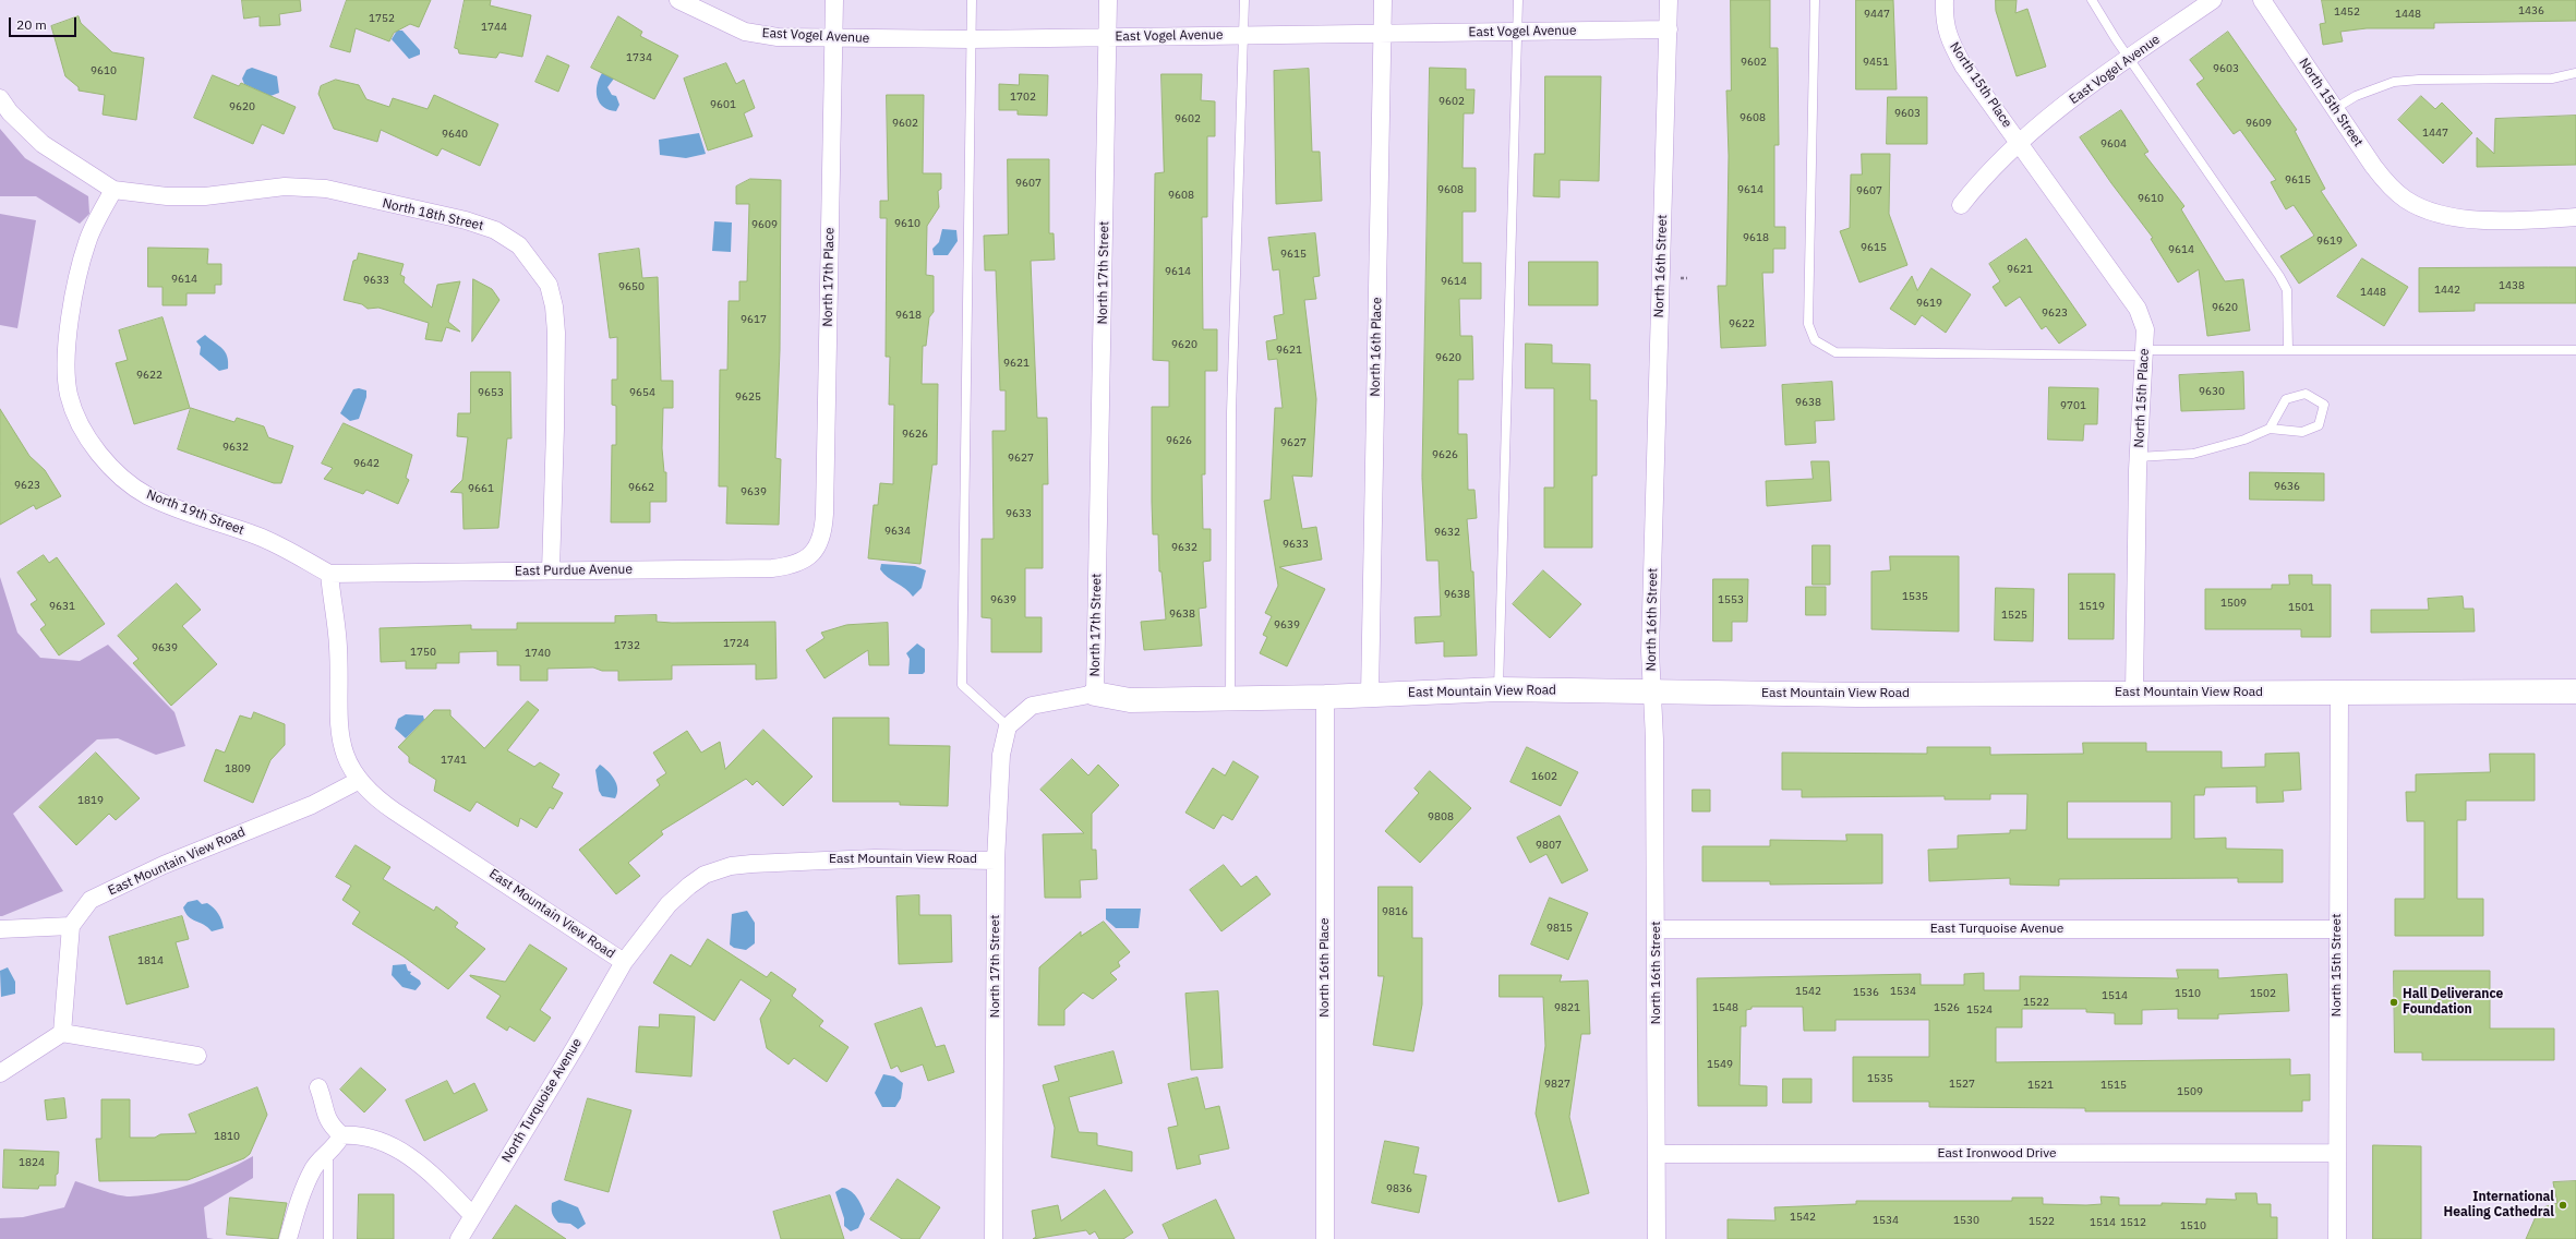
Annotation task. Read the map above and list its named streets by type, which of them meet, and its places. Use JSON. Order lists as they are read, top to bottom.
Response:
{
  "streets": {
    "street": [
      "East Vogel Avenue",
      "North 15th Place",
      "North 15th Street",
      "North 18th Street",
      "North 16th Street",
      "North 17th Street",
      "North 17th Place",
      "North 16th Place",
      "North 19th Street",
      "East Purdue Avenue",
      "East Mountain View Road",
      "East Turquoise Avenue",
      "North Turquoise Avenue",
      "East Ironwood Drive"
    ]
  },
  "crossings": [
    ["East Vogel Avenue", "North 15th Place"],
    ["East Vogel Avenue", "North 16th Street"],
    ["East Vogel Avenue", "North 17th Street"],
    ["East Vogel Avenue", "North 17th Place"],
    ["East Vogel Avenue", "North 16th Place"],
    ["North 15th Place", "East Mountain View Road"],
    ["North 15th Street", "East Mountain View Road"],
    ["North 15th Street", "East Turquoise Avenue"],
    ["North 15th Street", "East Ironwood Drive"],
    ["North 18th Street", "North 19th Street"],
    ["North 18th Street", "East Purdue Avenue"],
    ["North 16th Street", "East Mountain View Road"],
    ["North 16th Street", "East Turquoise Avenue"],
    ["North 16th Street", "East Ironwood Drive"],
    ["North 17th Street", "East Mountain View Road"],
    ["North 17th Place", "East Purdue Avenue"],
    ["North 16th Place", "East Mountain View Road"],
    ["North 19th Street", "East Purdue Avenue"],
    ["North 19th Street", "East Mountain View Road"],
    ["East Purdue Avenue", "East Mountain View Road"],
    ["East Mountain View Road", "North Turquoise Avenue"]
  ],
  "places": ["Hall Deliverance Foundation", "International Healing Cathedral"],
  "house_numbers": [
    "1436",
    "1452",
    "9447",
    "1448",
    "1752",
    "1744",
    "1734",
    "9602",
    "9451",
    "9603",
    "9610",
    "1702",
    "9602",
    "9601",
    "9620",
    "9603",
    "9608",
    "9602",
    "9602",
    "9609",
    "1447",
    "9640",
    "9604",
    "9615",
    "9607",
    "9608",
    "9614",
    "9607",
    "9608",
    "9610",
    "9610",
    "9609",
    "9618",
    "9619",
    "9615",
    "9614",
    "9615",
    "9621",
    "9614",
    "9614",
    "9633",
    "9614",
    "1438",
    "9650",
    "1442",
    "1448",
    "9619",
    "9620",
    "9623",
    "9618",
    "9617",
    "9622",
    "9620",
    "9621",
    "9620",
    "9621",
    "9622",
    "9630",
    "9653",
    "9654",
    "9625",
    "9638",
    "9701",
    "9626",
    "9626",
    "9627",
    "9632",
    "9626",
    "9627",
    "9642",
    "9623",
    "9636",
    "9662",
    "9661",
    "9639",
    "9633",
    "9634",
    "9632",
    "9633",
    "9632",
    "9638",
    "1535",
    "9639",
    "1553",
    "1509",
    "9631",
    "1519",
    "1501",
    "9638",
    "1525",
    "9639",
    "1724",
    "1732",
    "9639",
    "1750",
    "1740",
    "1741",
    "1809",
    "1602",
    "1819",
    "9808",
    "9807",
    "9816",
    "9815",
    "1814",
    "1542",
    "1534",
    "1536",
    "1510",
    "1502",
    "1514",
    "1522",
    "9821",
    "1548",
    "1526",
    "1524",
    "1549",
    "1535",
    "9827",
    "1527",
    "1521",
    "1515",
    "1509",
    "1810",
    "1824",
    "9836",
    "1542",
    "1534",
    "1530",
    "1522",
    "1514",
    "1512",
    "1510"
  ],
  "scale_bar": "20 m"
}
